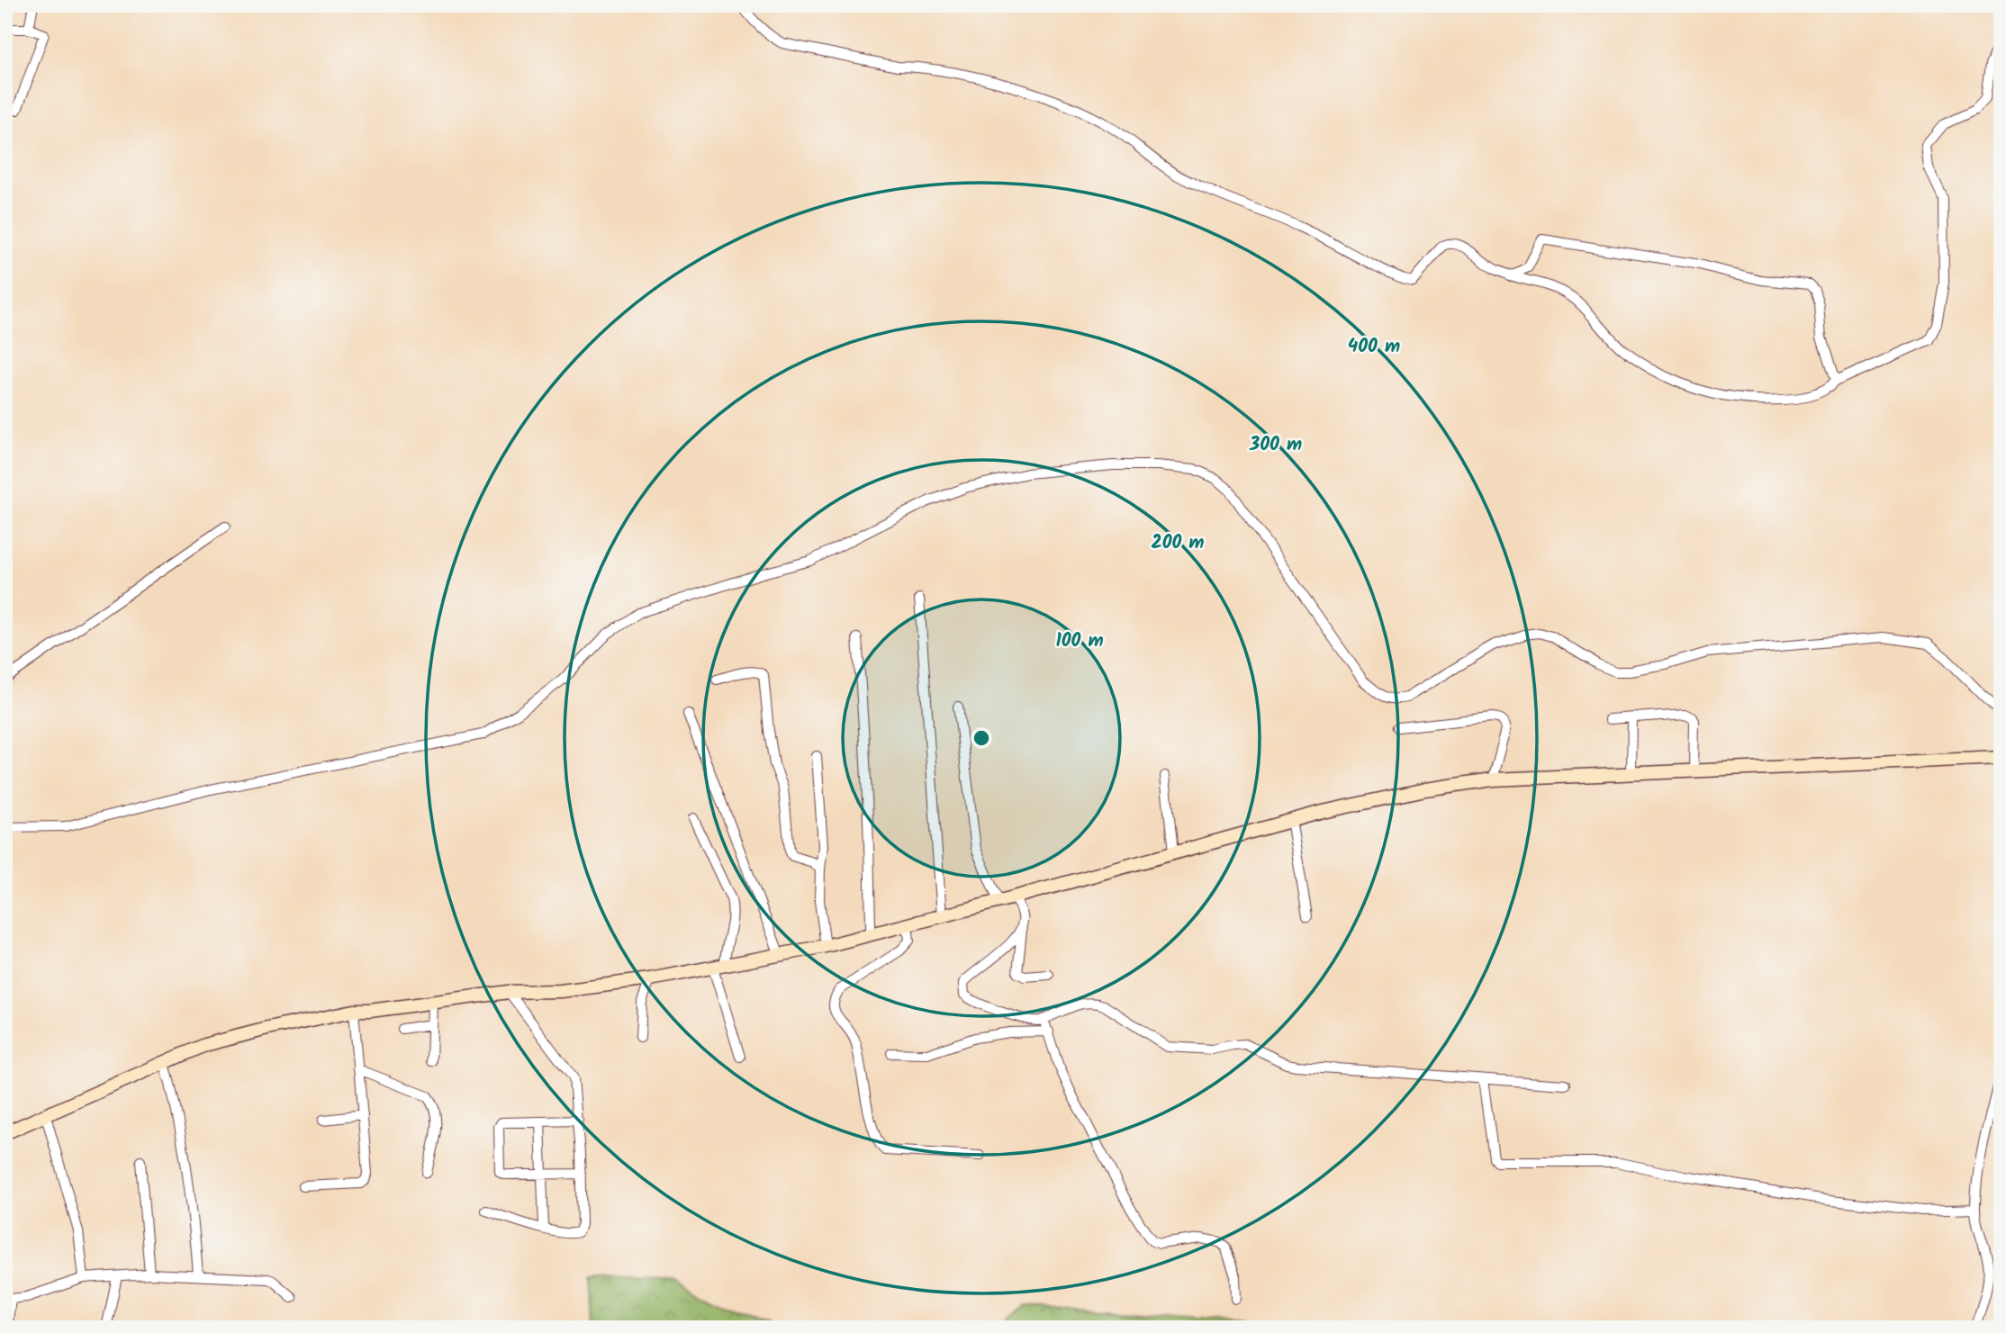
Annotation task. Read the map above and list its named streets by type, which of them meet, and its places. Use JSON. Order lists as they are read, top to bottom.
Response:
{
  "rings": [
    "400 m",
    "300 m",
    "200 m",
    "100 m"
  ]
}
